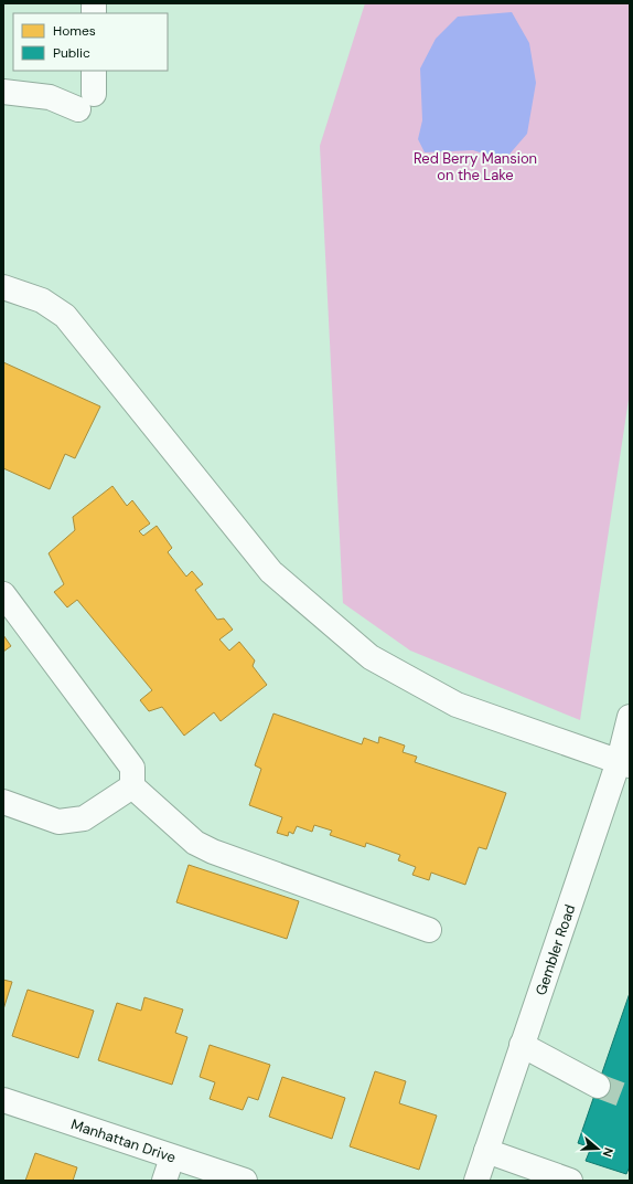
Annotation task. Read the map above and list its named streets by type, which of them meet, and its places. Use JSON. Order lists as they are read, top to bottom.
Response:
{
  "streets": {
    "main road": ["Gembler Road", "Manhattan Drive"]
  },
  "parks": ["Red Berry Mansion on the Lake"],
  "legend": ["Homes", "Public"],
  "north": "right"
}
